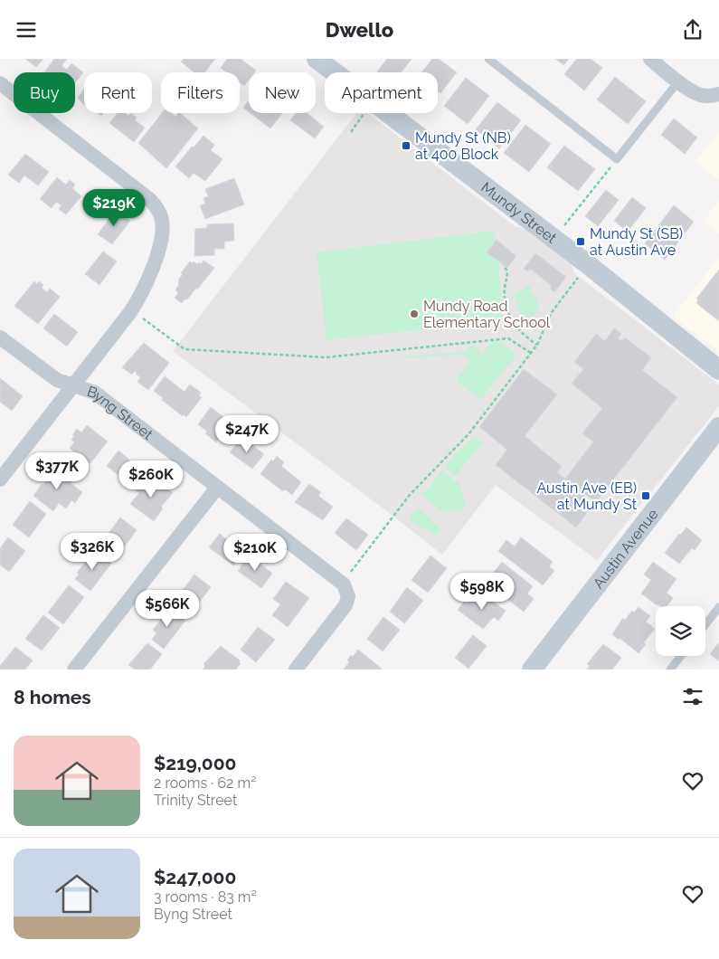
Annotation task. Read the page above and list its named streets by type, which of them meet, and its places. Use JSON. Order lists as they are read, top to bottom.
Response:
{
  "streets": {
    "street": ["Mundy Street", "Byng Street", "Austin Avenue"]
  },
  "places": {
    "transit": ["Mundy St (NB) at 400 Block", "Mundy St (SB) at Austin Ave", "Austin Ave (EB) at Mundy St"],
    "other": ["Mundy Road Elementary School"]
  },
  "page": {
    "header": "Dwello",
    "chip": [
      "Buy",
      "Rent",
      "Filters",
      "New",
      "Apartment"
    ],
    "price": [
      "$219K",
      "$247K",
      "$377K",
      "$260K",
      "$326K",
      "$210K",
      "$598K",
      "$566K"
    ],
    "heading": "8 homes",
    "list": [
      {
        "name": "$219,000",
        "note": "2 rooms · 62 m² · Trinity Street"
      },
      {
        "name": "$247,000",
        "note": "3 rooms · 83 m² · Byng Street"
      }
    ]
  }
}
